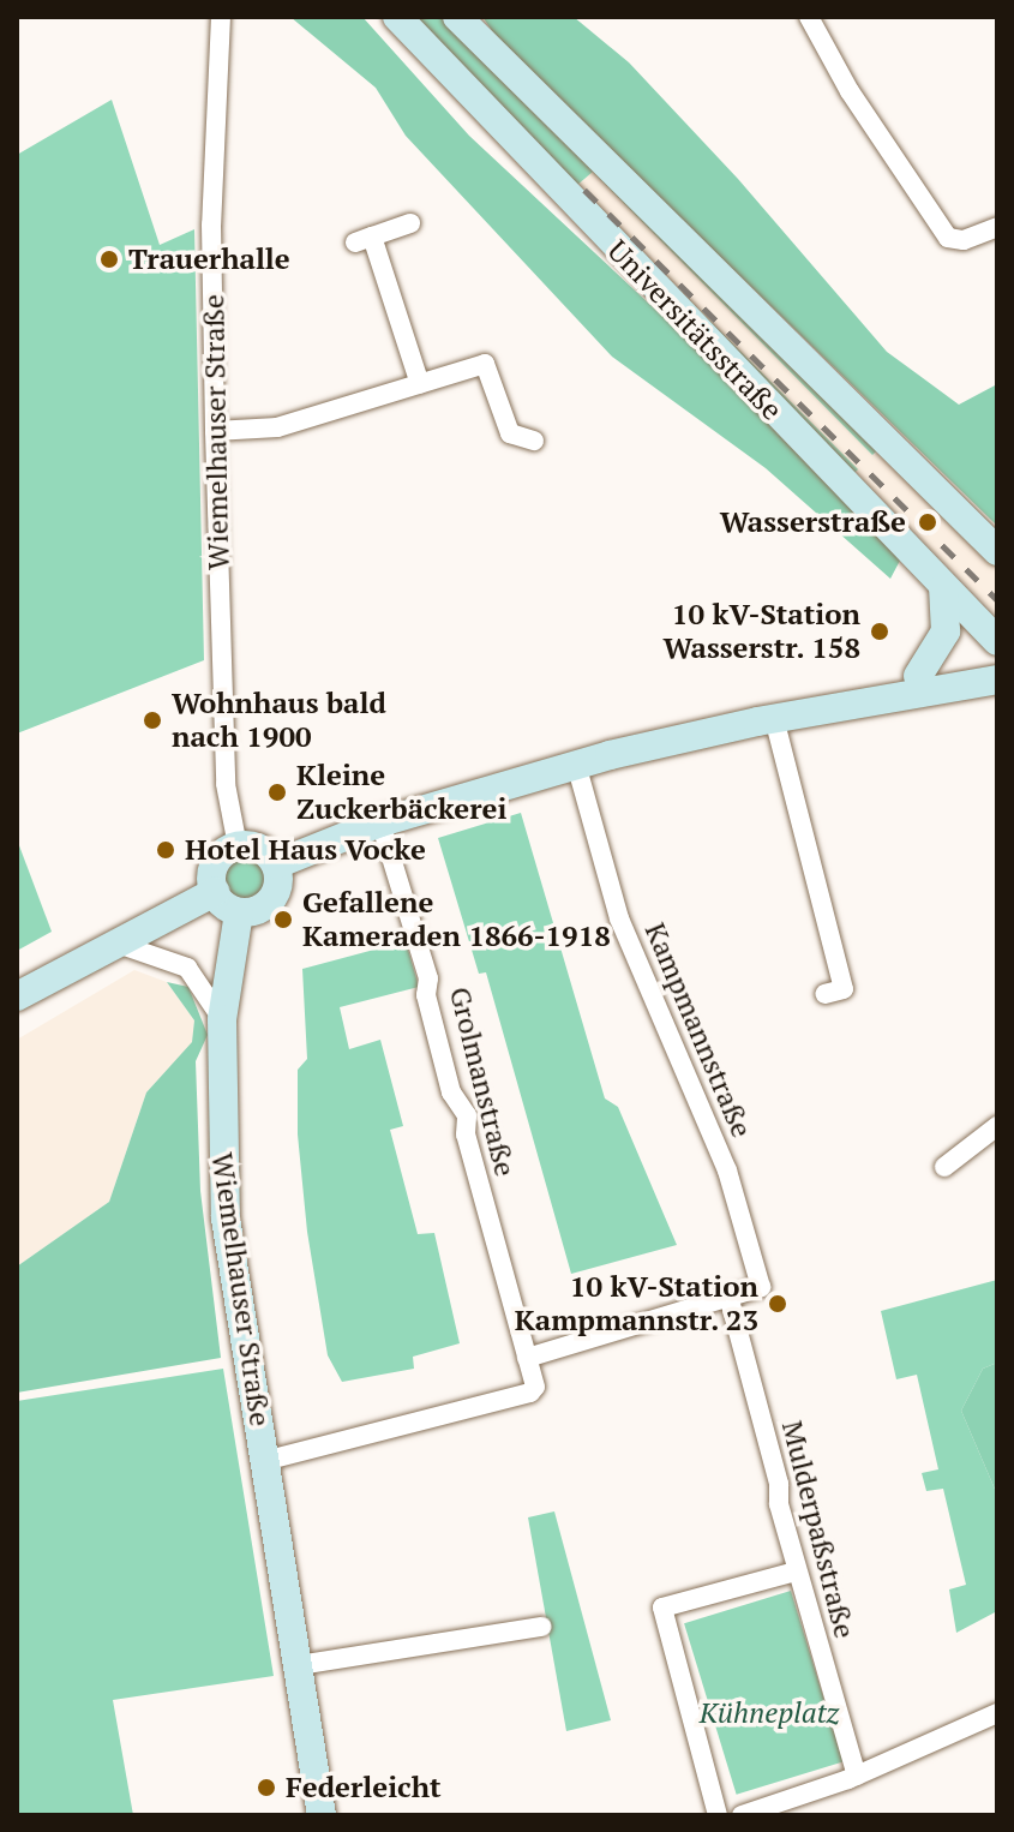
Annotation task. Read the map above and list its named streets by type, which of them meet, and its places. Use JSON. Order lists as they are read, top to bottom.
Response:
{
  "streets": {
    "main road": ["Universitätsstraße", "Wiemelhauser Straße"],
    "street": ["Kampmannstraße", "Grolmanstraße", "Mulderpaßstraße"]
  },
  "crossings": [
    ["Kampmannstraße", "Mulderpaßstraße"]
  ],
  "parks": ["Kühneplatz"],
  "places": [
    "Trauerhalle",
    "Wasserstraße",
    "10 kV-Station Wasserstr. 158",
    "Wohnhaus bald nach 1900",
    "Kleine Zuckerbäckerei",
    "Hotel Haus Vocke",
    "Gefallene Kameraden 1866-1918",
    "10 kV-Station Kampmannstr. 23",
    "Federleicht"
  ]
}
